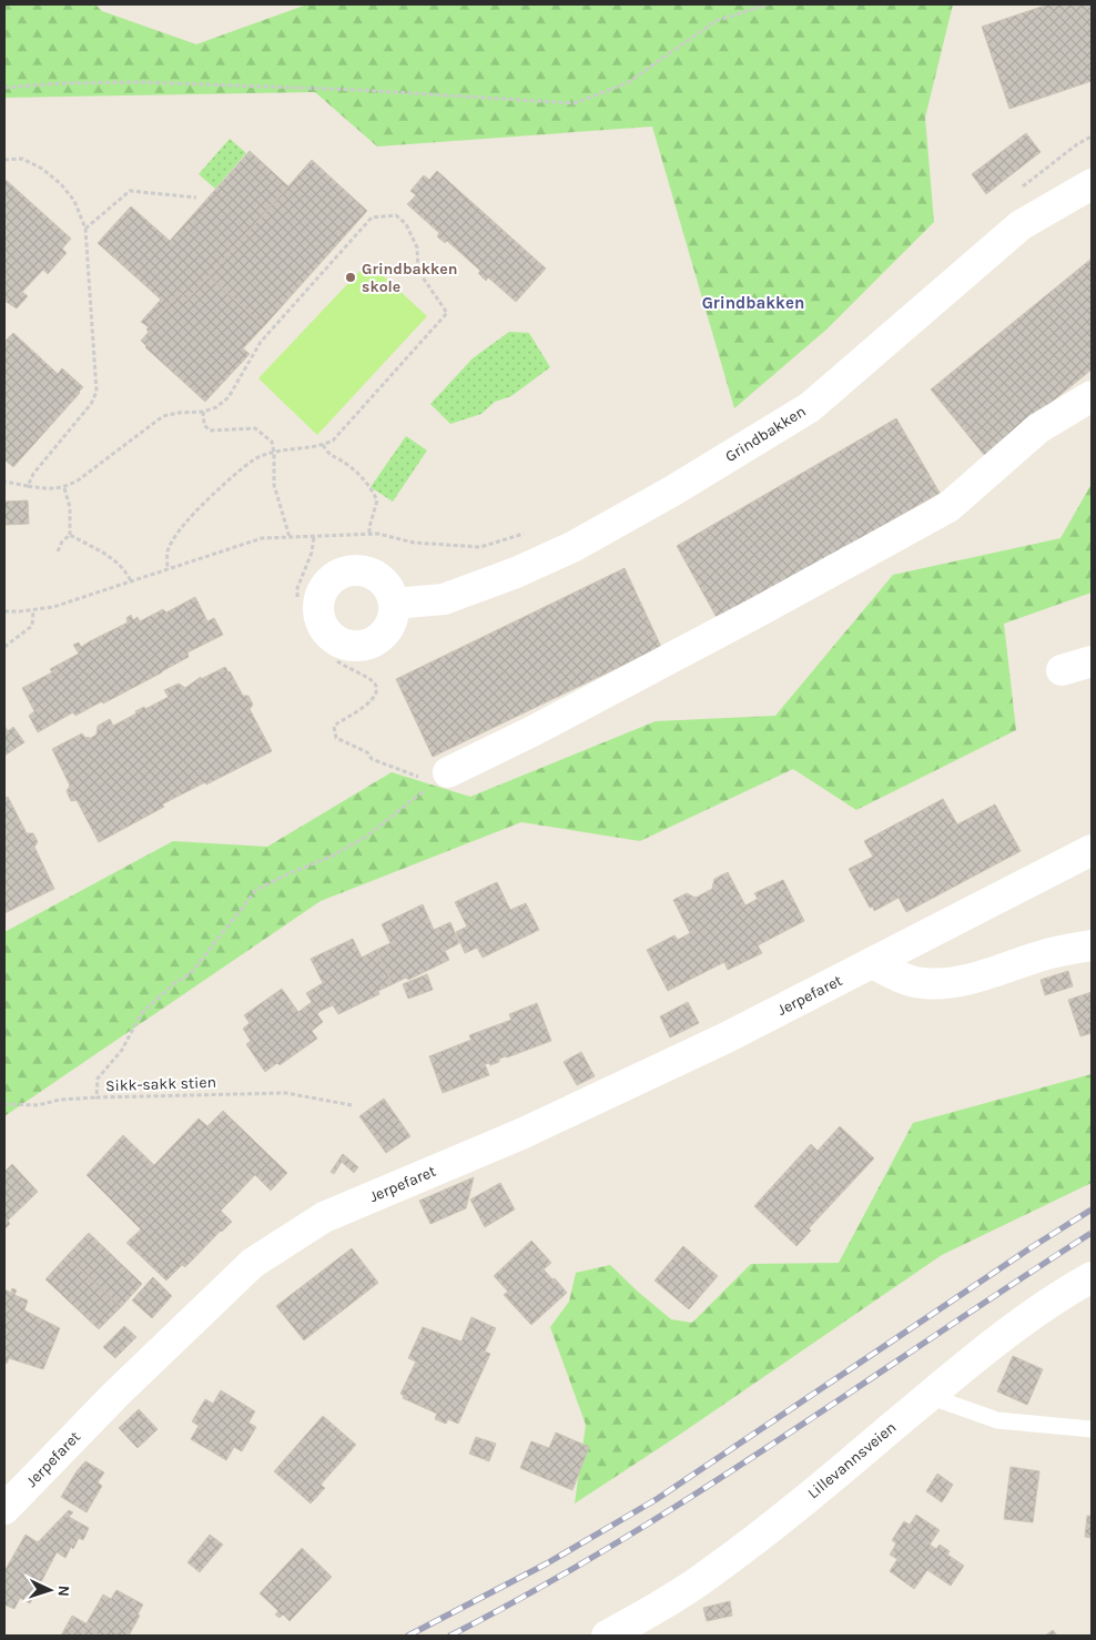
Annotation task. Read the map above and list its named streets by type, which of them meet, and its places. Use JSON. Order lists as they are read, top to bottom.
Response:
{
  "streets": {
    "street": ["Grindbakken", "Jerpefaret", "Lillevannsveien"],
    "path": ["Sikk-sakk stien"]
  },
  "districts": ["Grindbakken"],
  "places": ["Grindbakken skole"],
  "north": "right"
}
